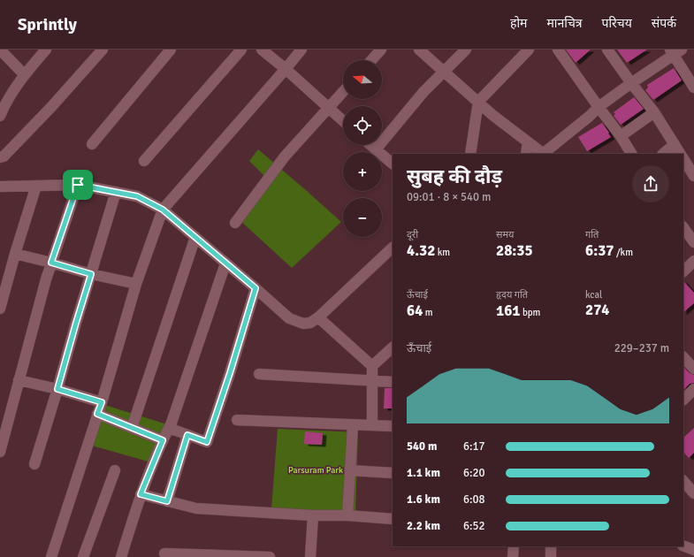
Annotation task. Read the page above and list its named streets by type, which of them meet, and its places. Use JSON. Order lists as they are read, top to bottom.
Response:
{
  "parks": ["Parsuram Park"],
  "north": "left",
  "page": {
    "header": "Sprintly",
    "nav": [
      "होम",
      "मानचित्र",
      "परिचय",
      "संपर्क"
    ],
    "map_buttons": ["+", "−"],
    "heading": ["सुबह की दौड़", "09:01 · 8 × 540 m"],
    "stats": [
      ["दूरी", "4.32 km"],
      ["समय", "28:35"],
      ["गति", "6:37 /km"],
      ["ऊँचाई", "64 m"],
      ["हृदय गति", "161 bpm"],
      ["kcal", "274"]
    ],
    "chart": ["ऊँचाई", "229–237 m"],
    "list": [
      {
        "name": "540 m",
        "note": "6:17"
      },
      {
        "name": "1.1 km",
        "note": "6:20"
      },
      {
        "name": "1.6 km",
        "note": "6:08"
      },
      {
        "name": "2.2 km",
        "note": "6:52"
      }
    ]
  }
}
